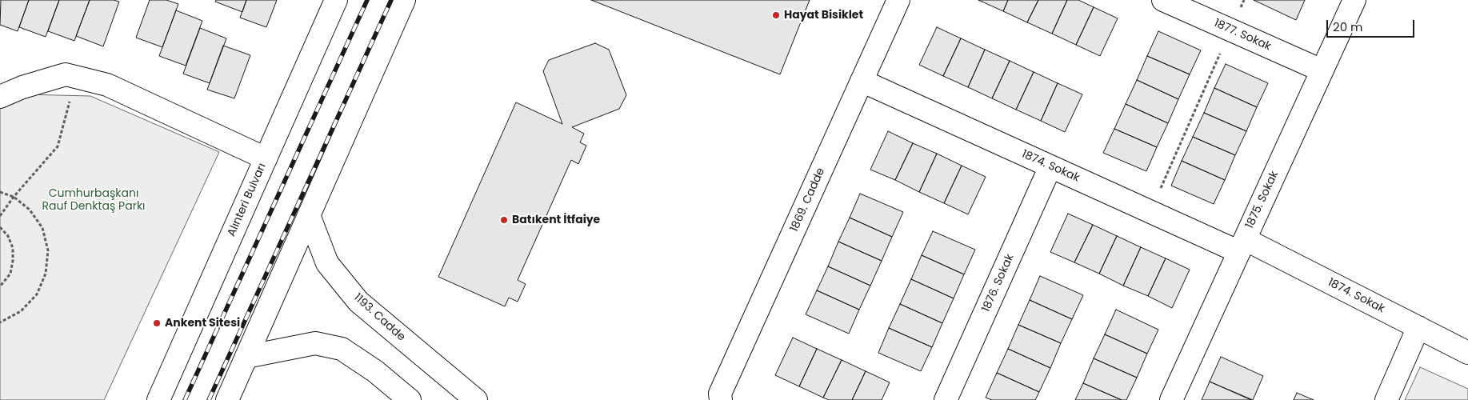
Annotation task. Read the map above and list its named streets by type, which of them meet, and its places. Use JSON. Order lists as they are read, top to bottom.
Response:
{
  "streets": {
    "street": [
      "1877. Sokak",
      "1874. Sokak",
      "Alınteri Bulvarı",
      "1869. Cadde",
      "1875. Sokak",
      "1876. Sokak",
      "1193. Cadde"
    ]
  },
  "crossings": [
    ["1877. Sokak", "1875. Sokak"],
    ["1874. Sokak", "1869. Cadde"],
    ["1874. Sokak", "1875. Sokak"],
    ["1874. Sokak", "1876. Sokak"]
  ],
  "parks": ["Cumhurbaşkanı Rauf Denktaş Parkı"],
  "places": ["Hayat Bisiklet", "Batıkent İtfaiye", "Ankent Sitesi"],
  "scale_bar": "20 m"
}
